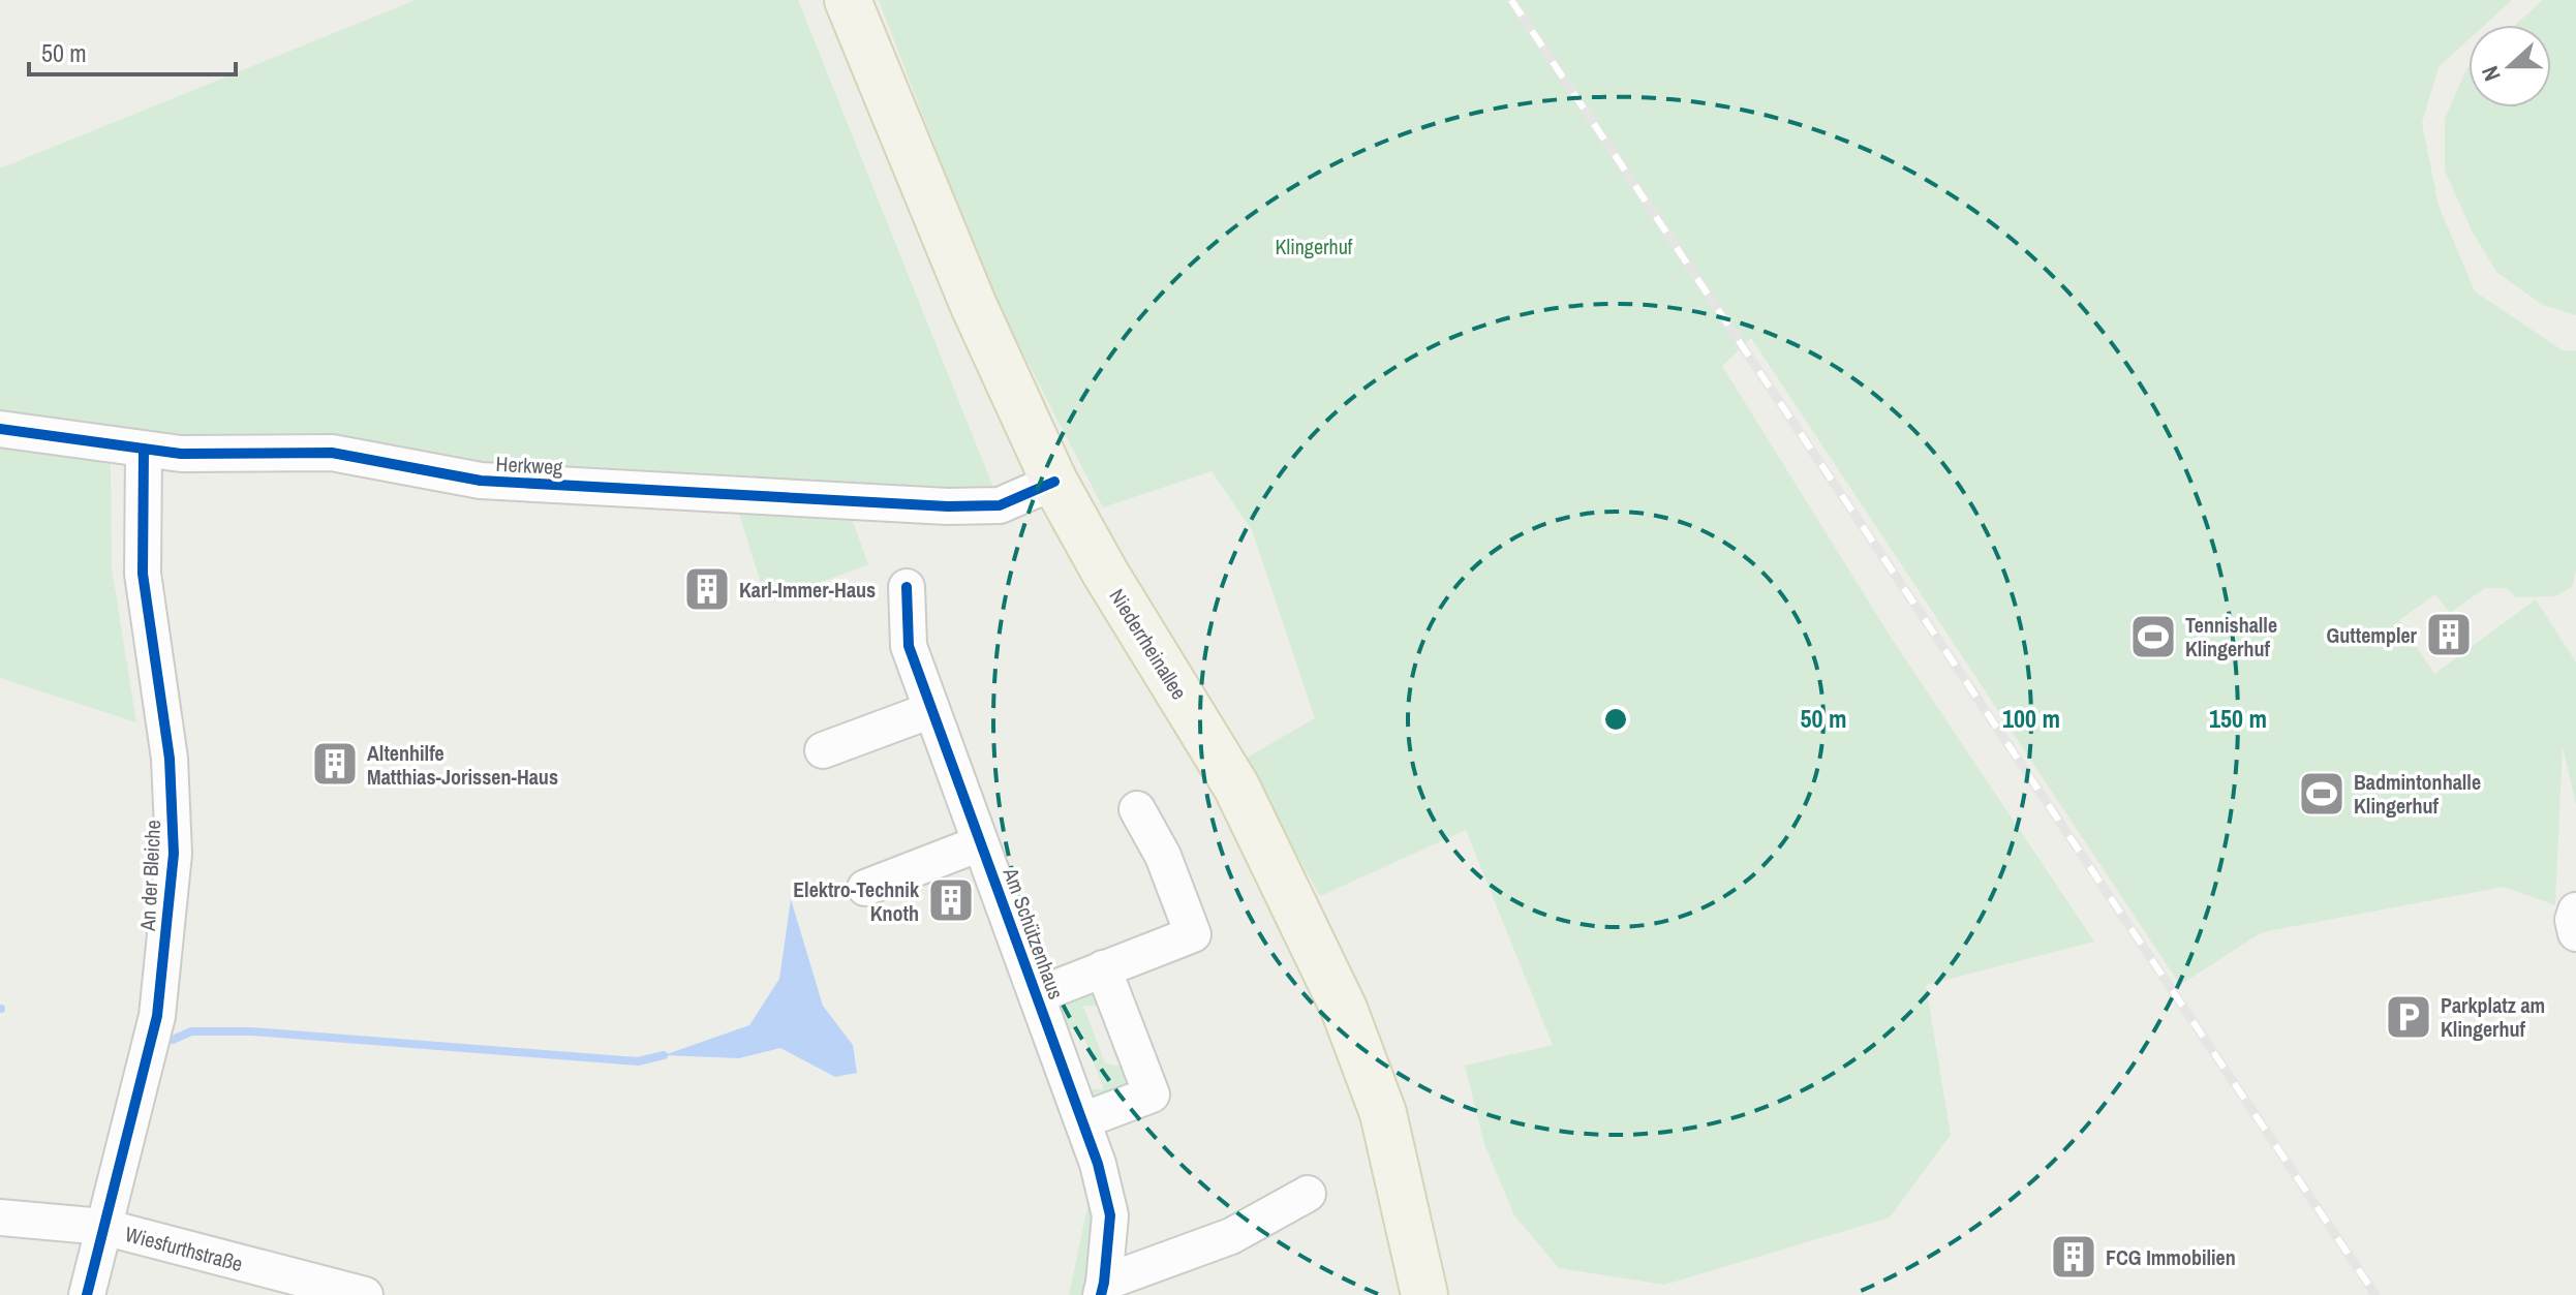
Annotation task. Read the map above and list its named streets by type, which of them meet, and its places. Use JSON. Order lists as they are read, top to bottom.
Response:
{
  "streets": {
    "main road": ["Niederrheinallee"],
    "street": [
      "Herkweg",
      "An der Bleiche",
      "Am Schützenhaus",
      "Wiesfurthstraße"
    ]
  },
  "crossings": [
    ["Herkweg", "Niederrheinallee"],
    ["Herkweg", "An der Bleiche"],
    ["An der Bleiche", "Wiesfurthstraße"]
  ],
  "parks": ["Klingerhuf"],
  "places": {
    "building": [
      "Karl-Immer-Haus",
      "Guttempler",
      "Altenhilfe Matthias-Jorissen-Haus",
      "Elektro-Technik Knoth",
      "FCG Immobilien"
    ],
    "sports": ["Tennishalle Klingerhuf", "Badmintonhalle Klingerhuf"],
    "parking": ["Parkplatz am Klingerhuf"]
  },
  "scale_bar": "50 m",
  "north": "left",
  "rings": ["50 m", "100 m", "150 m"]
}
